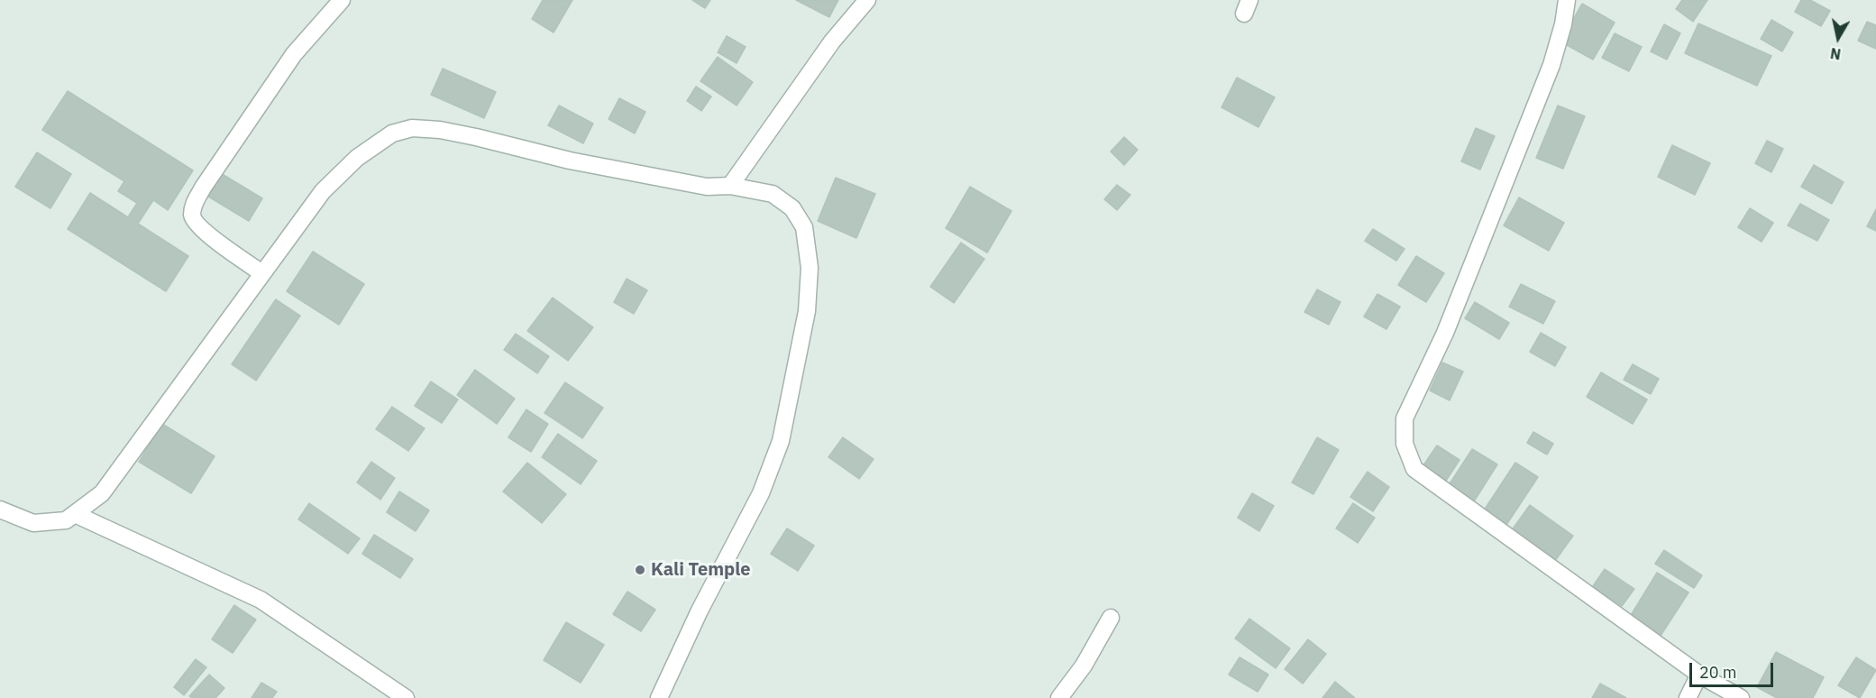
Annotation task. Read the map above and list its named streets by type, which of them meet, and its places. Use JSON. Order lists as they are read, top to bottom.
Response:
{
  "places": ["Kali Temple"],
  "scale_bar": "20 m",
  "north": "bottom"
}
